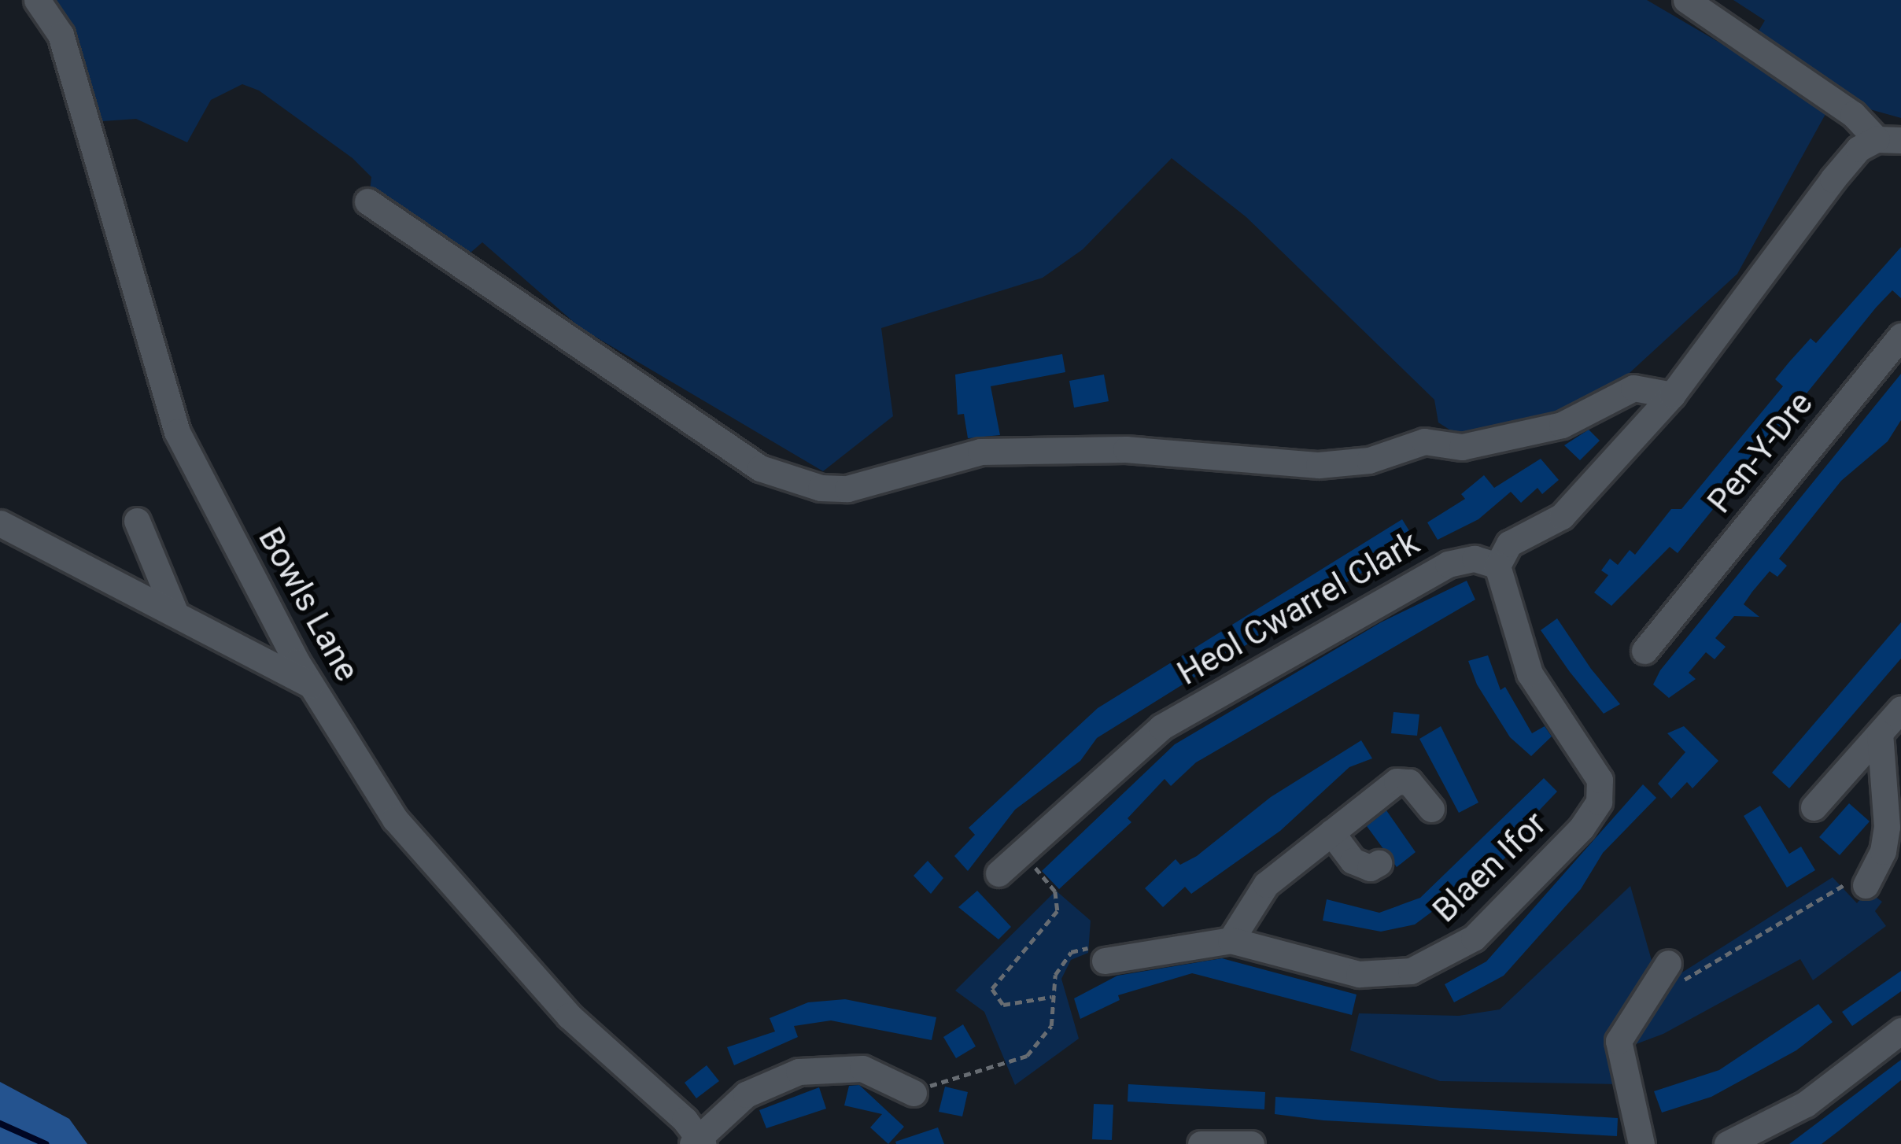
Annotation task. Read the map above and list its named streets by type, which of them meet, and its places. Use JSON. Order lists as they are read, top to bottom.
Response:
{
  "streets": {
    "street": [
      "Pen-Y-Dre",
      "Bowls Lane",
      "Heol Cwarrel Clark",
      "Blaen Ifor"
    ]
  },
  "crossings": [
    ["Heol Cwarrel Clark", "Blaen Ifor"]
  ]
}
